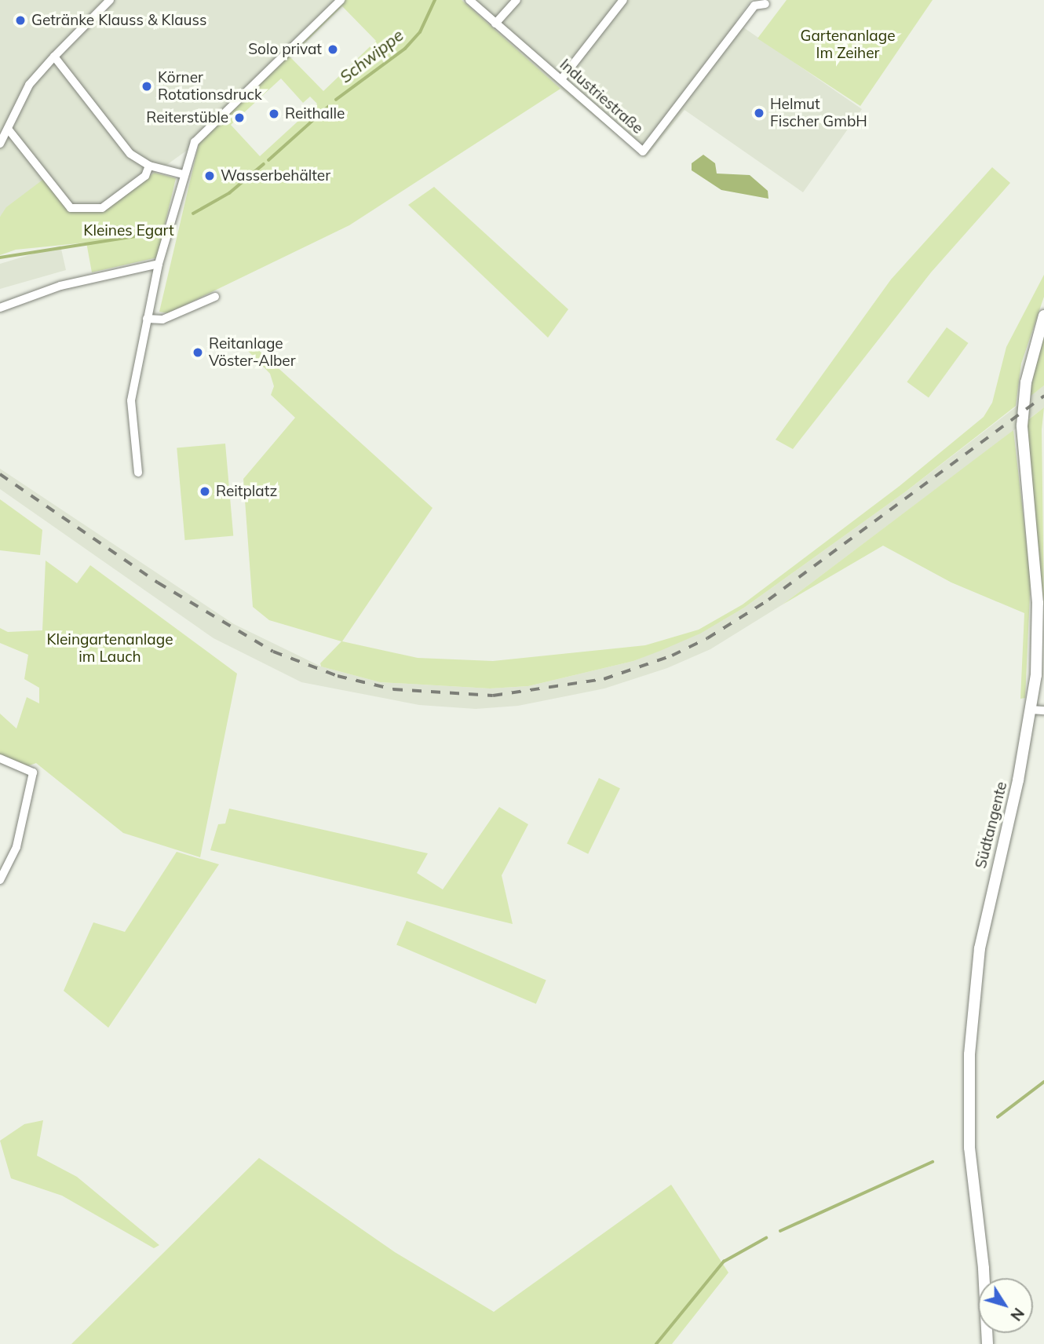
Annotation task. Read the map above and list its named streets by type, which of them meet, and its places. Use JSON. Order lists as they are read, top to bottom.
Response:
{
  "streets": {
    "main road": ["Südtangente"],
    "street": ["Industriestraße"]
  },
  "water": ["Schwippe"],
  "parks": ["Gartenanlage Im Zeiher", "Kleines Egart", "Kleingartenanlage im Lauch"],
  "places": [
    "Getränke Klauss & Klauss",
    "Solo privat",
    "Körner Rotationsdruck",
    "Helmut Fischer GmbH",
    "Reithalle",
    "Reiterstüble",
    "Wasserbehälter",
    "Reitanlage Vöster-Alber",
    "Reitplatz"
  ],
  "north": "bottom right"
}
